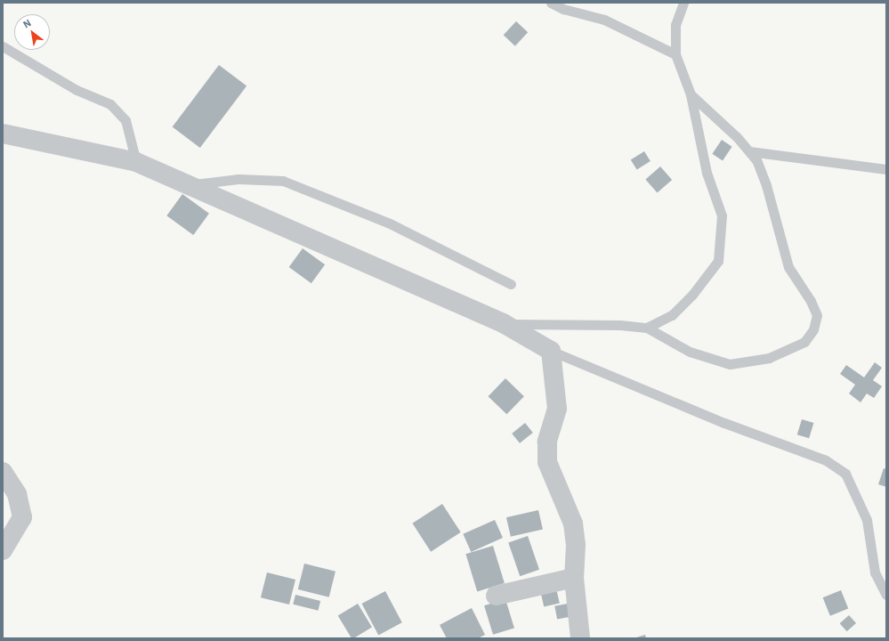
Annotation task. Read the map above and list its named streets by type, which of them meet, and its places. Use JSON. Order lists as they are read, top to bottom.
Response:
{
  "north": "top left"
}
